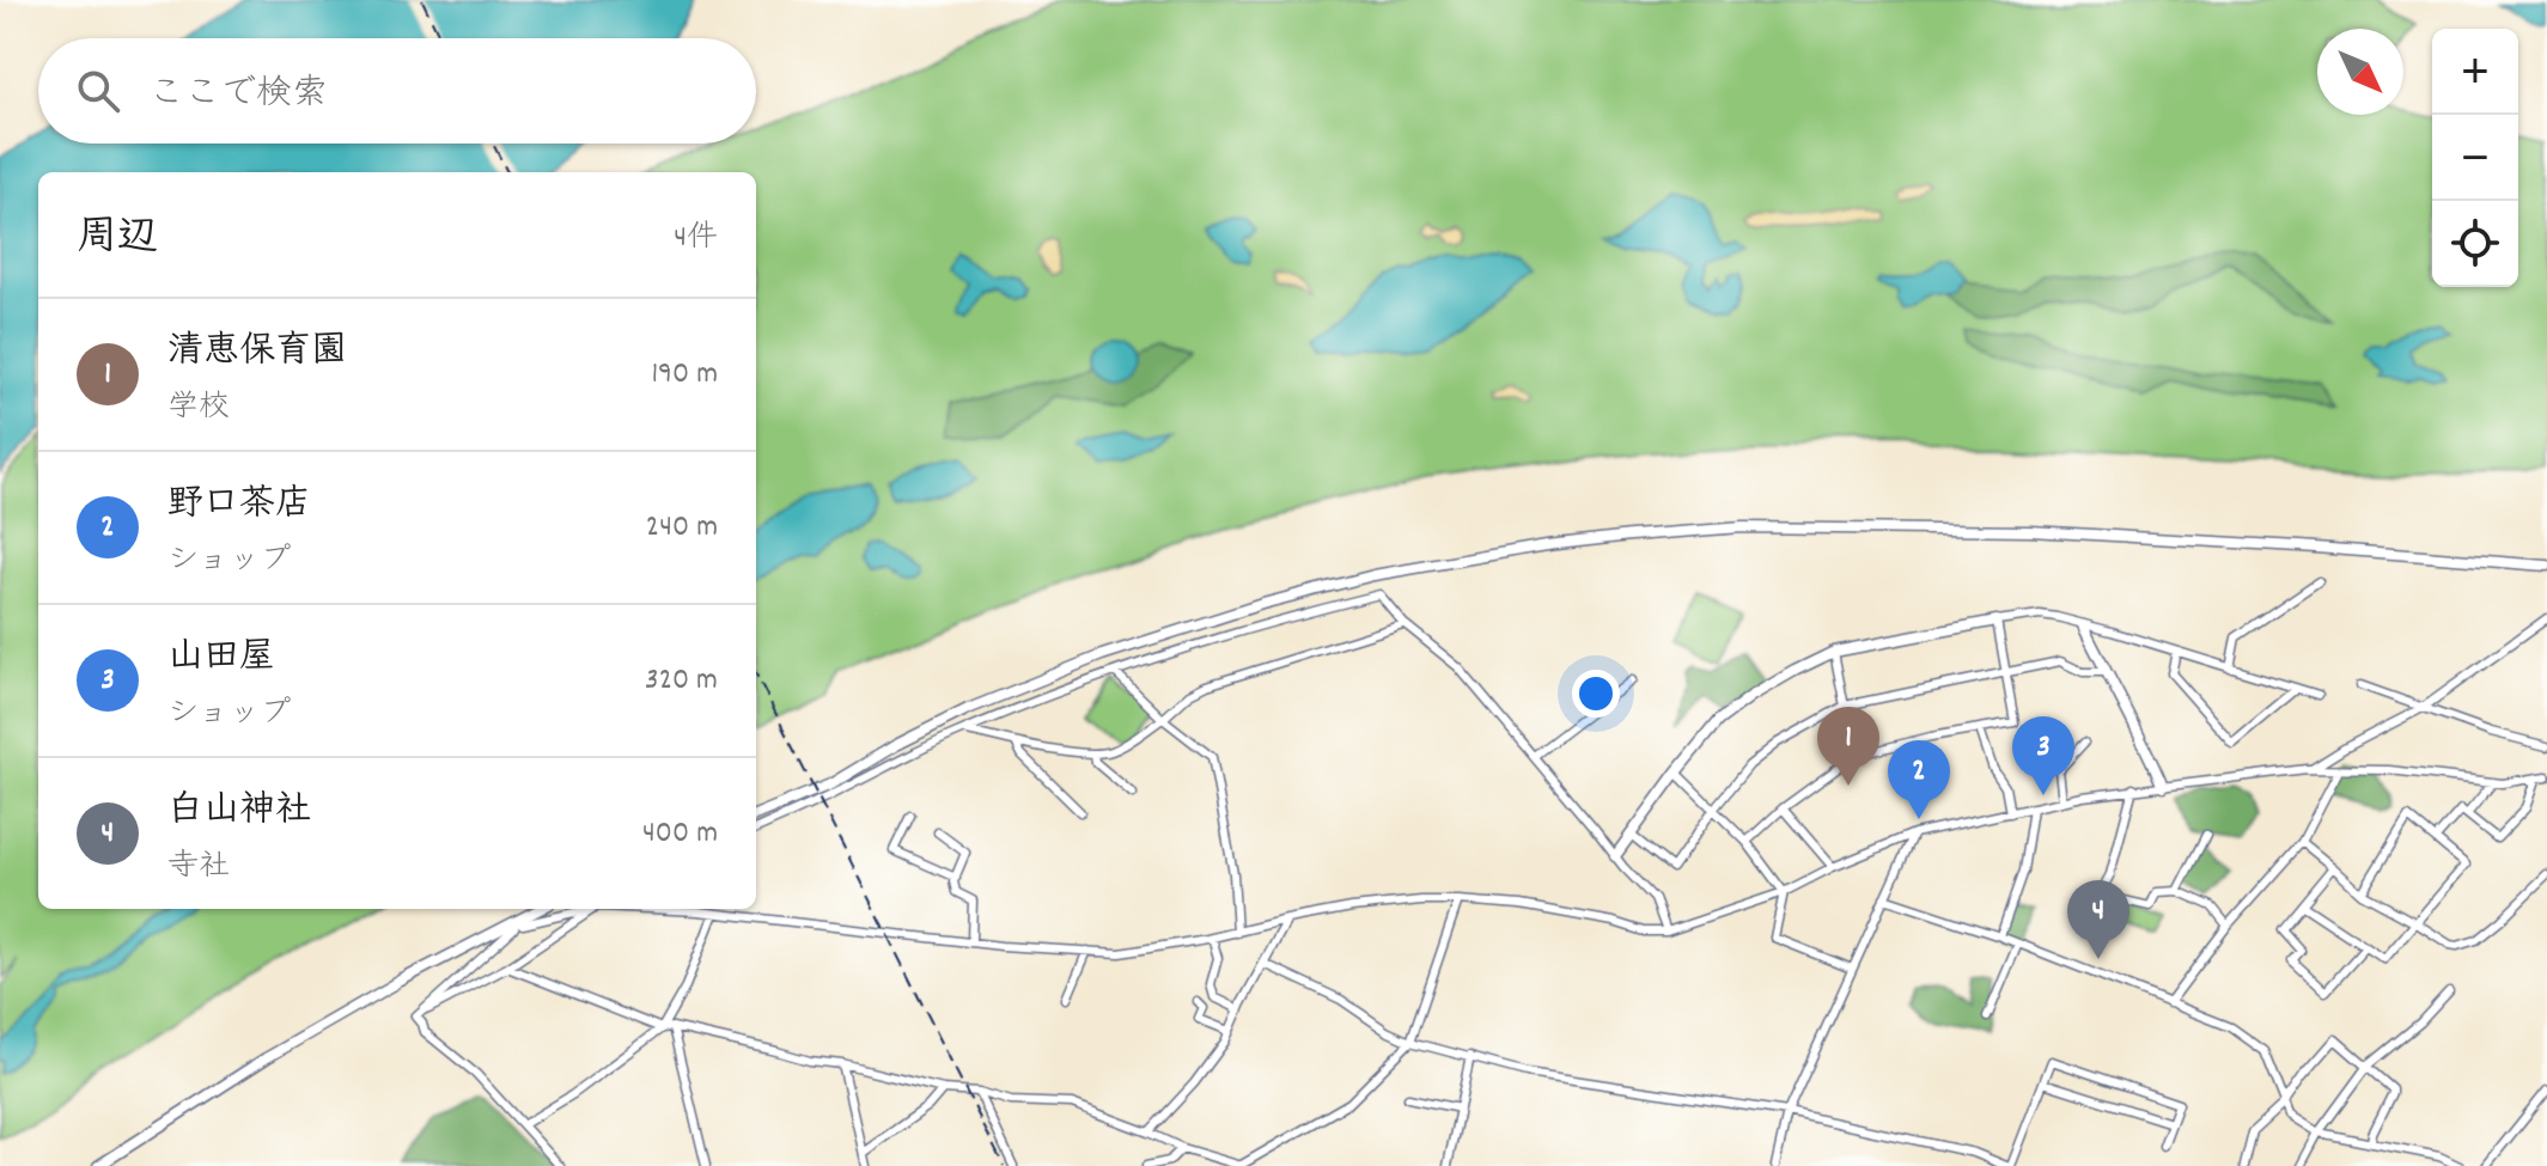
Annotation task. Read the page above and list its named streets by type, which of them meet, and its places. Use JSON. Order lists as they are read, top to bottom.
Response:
{
  "north": "bottom right",
  "page": {
    "map_buttons": ["+", "−"],
    "search": "ここで検索",
    "heading": ["周辺", "4件"],
    "list": [
      {
        "mark": "1",
        "name": "清恵保育園",
        "note": "学校",
        "value": "190 m"
      },
      {
        "mark": "2",
        "name": "野口茶店",
        "note": "ショップ",
        "value": "240 m"
      },
      {
        "mark": "3",
        "name": "山田屋",
        "note": "ショップ",
        "value": "320 m"
      },
      {
        "mark": "4",
        "name": "白山神社",
        "note": "寺社",
        "value": "400 m"
      }
    ],
    "pins": [
      "1",
      "3",
      "2",
      "4"
    ]
  }
}
